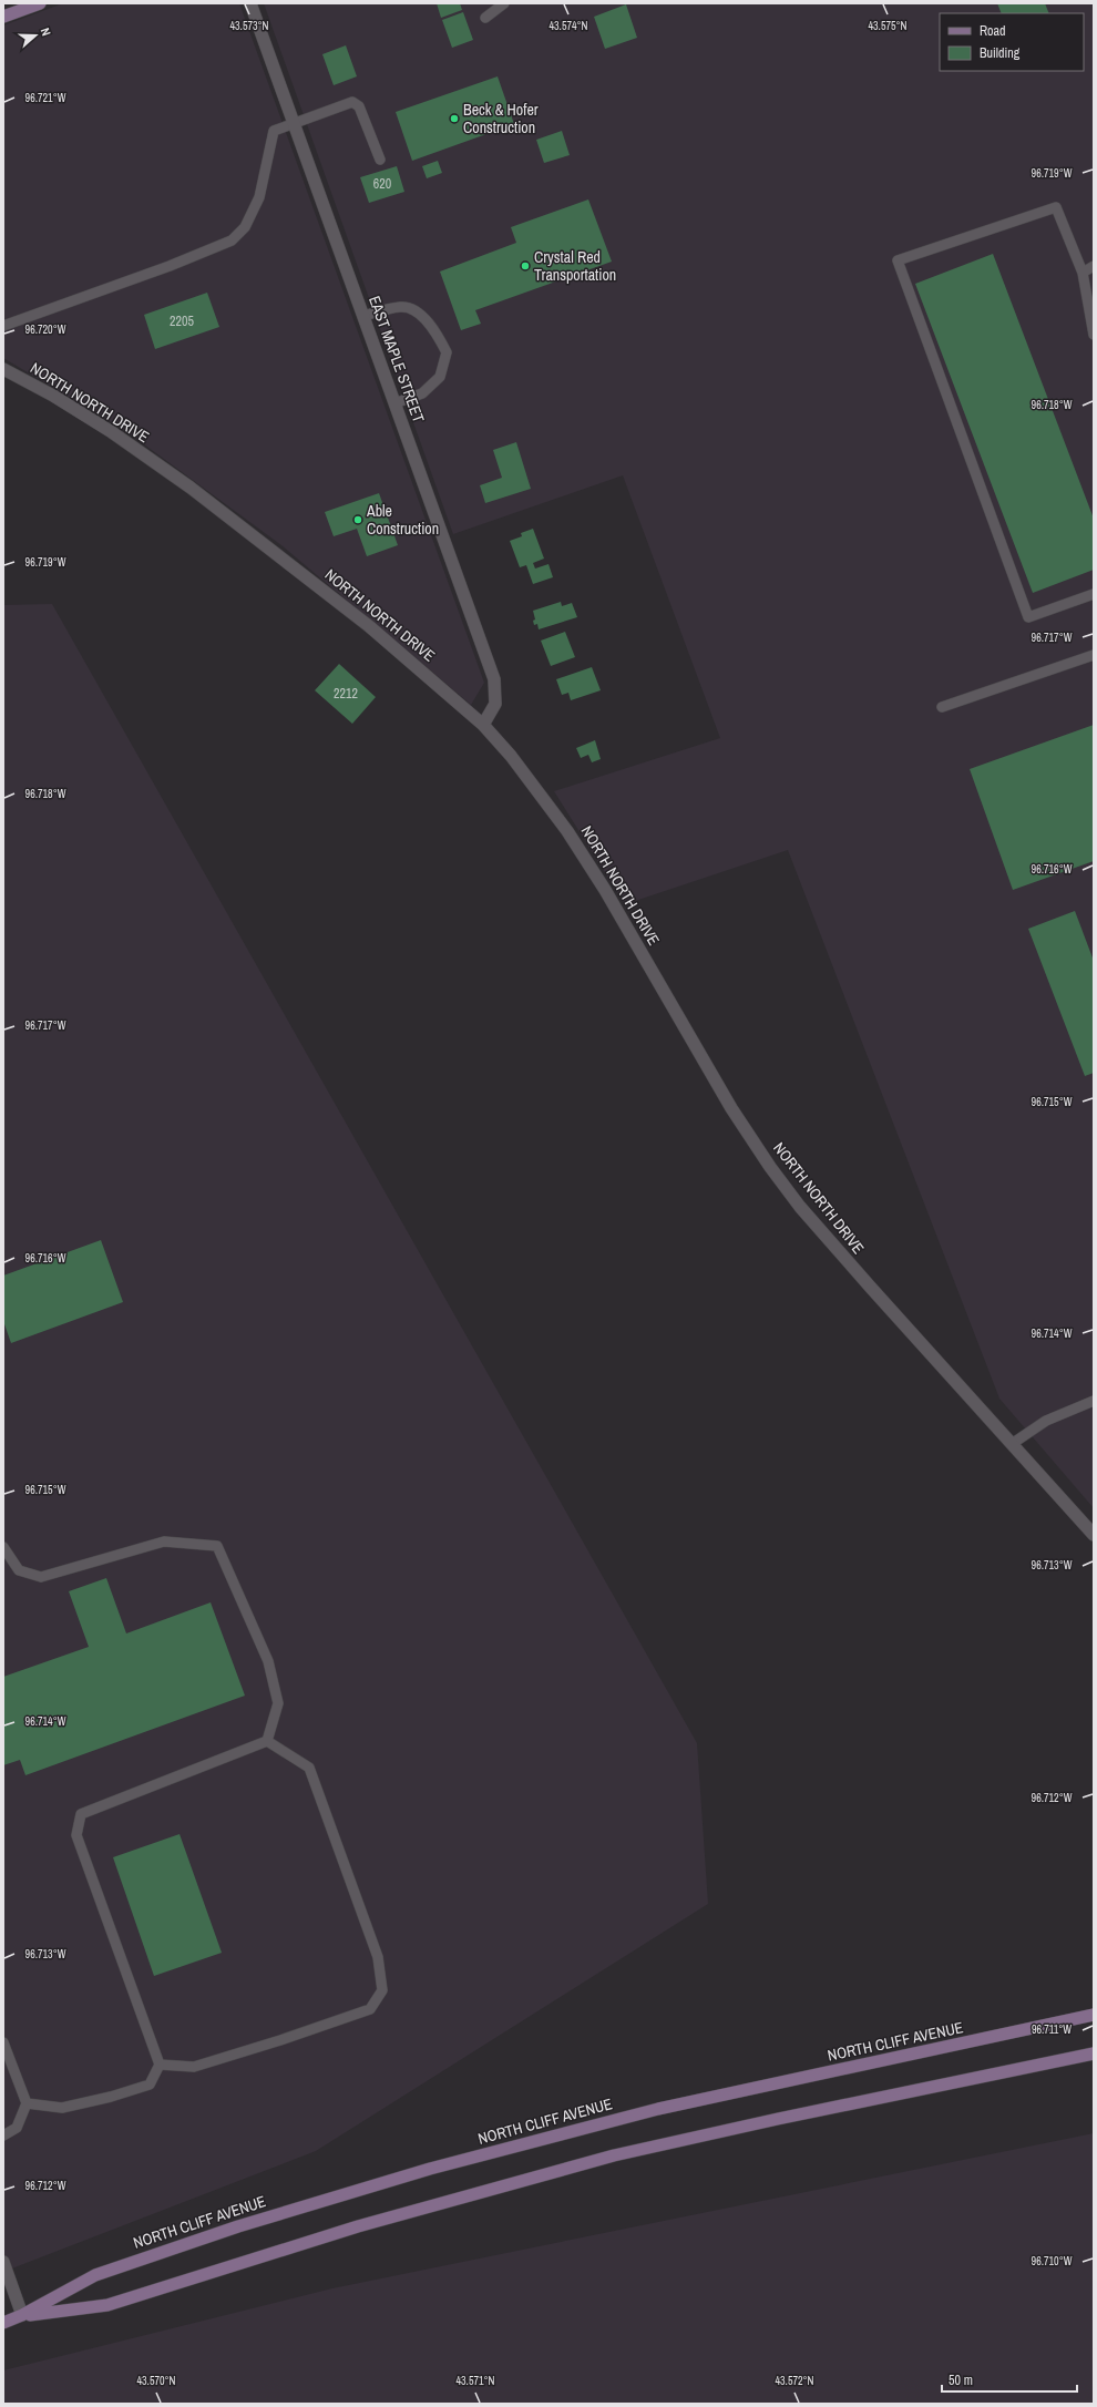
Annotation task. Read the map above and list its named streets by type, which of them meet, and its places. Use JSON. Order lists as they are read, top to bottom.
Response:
{
  "streets": {
    "main road": ["NORTH CLIFF AVENUE"],
    "street": ["EAST MAPLE STREET", "NORTH NORTH DRIVE"]
  },
  "crossings": [
    ["EAST MAPLE STREET", "NORTH NORTH DRIVE"]
  ],
  "places": ["Beck & Hofer Construction", "Crystal Red Transportation", "Able Construction"],
  "house_numbers": ["620", "2205", "2212"],
  "legend": ["Road", "Building"],
  "scale_bar": "50 m",
  "north": "right",
  "coordinates": [
    "43.573°N",
    "43.574°N",
    "43.575°N",
    "96.721°W",
    "96.719°W",
    "96.720°W",
    "96.718°W",
    "96.717°W",
    "96.716°W",
    "96.715°W",
    "96.714°W",
    "96.713°W",
    "96.712°W",
    "96.711°W",
    "96.710°W",
    "43.570°N",
    "43.571°N",
    "43.572°N"
  ]
}
